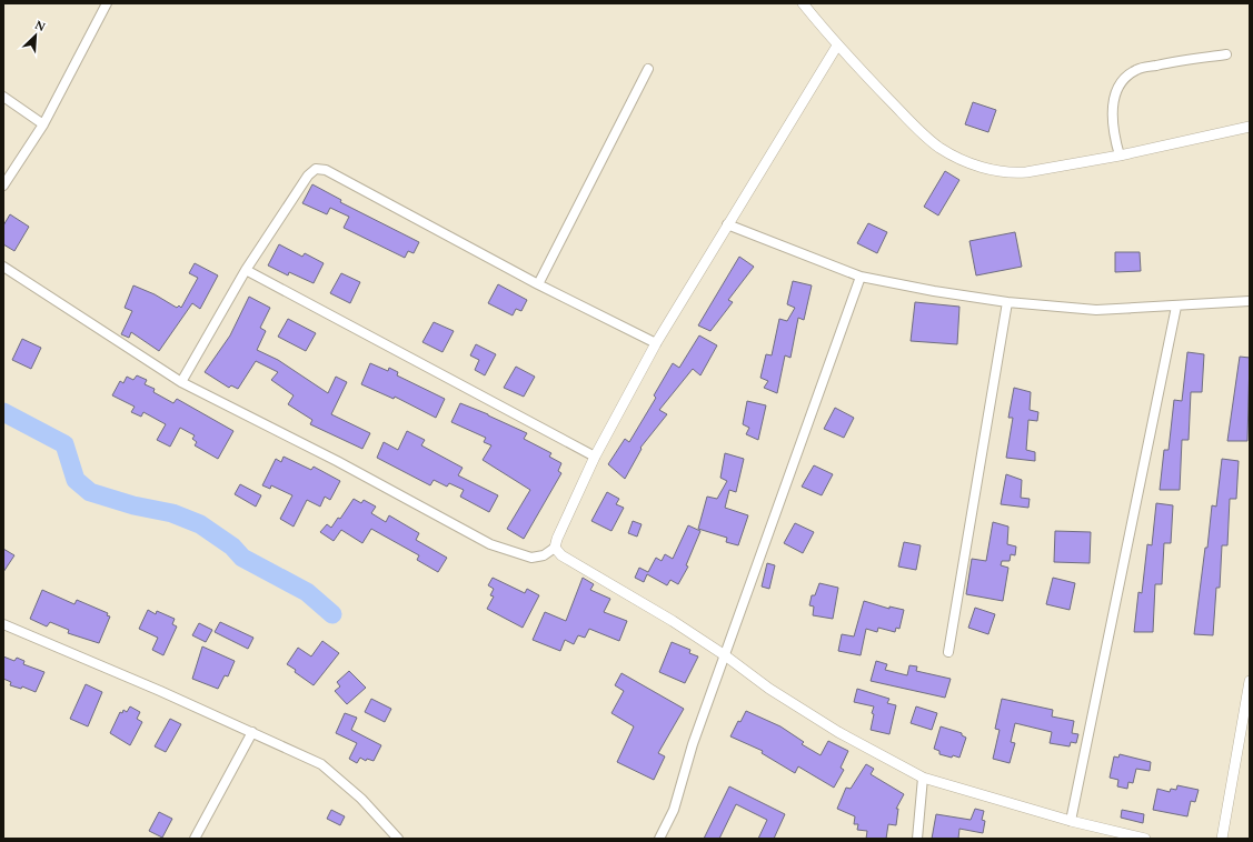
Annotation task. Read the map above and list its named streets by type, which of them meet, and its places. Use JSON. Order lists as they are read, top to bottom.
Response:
{
  "north": "top right"
}
